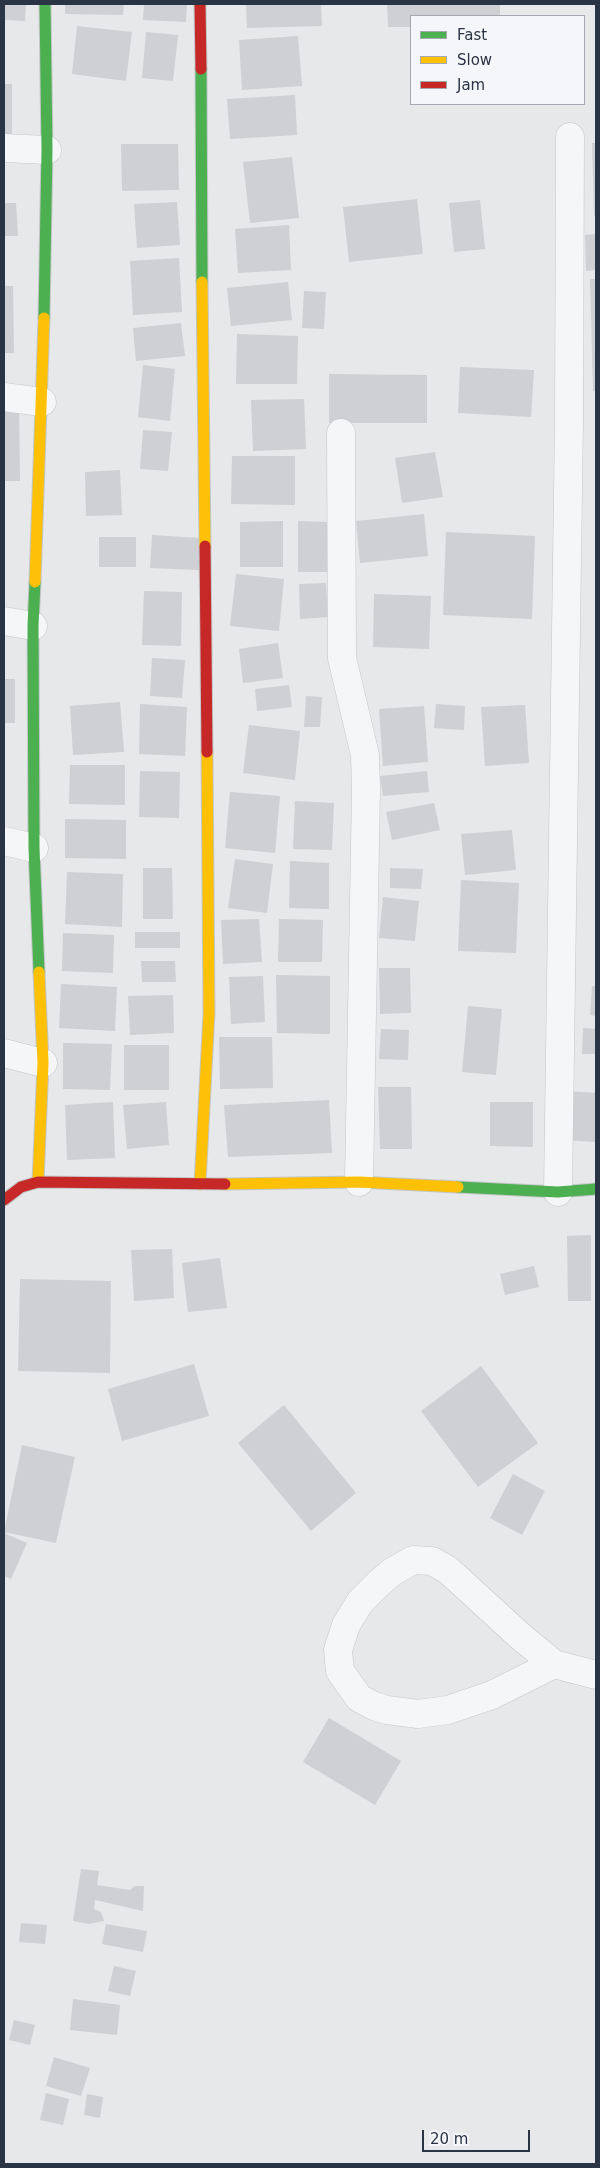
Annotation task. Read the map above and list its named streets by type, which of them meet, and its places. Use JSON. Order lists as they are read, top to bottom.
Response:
{
  "legend": ["Fast", "Slow", "Jam"],
  "scale_bar": "20 m"
}
